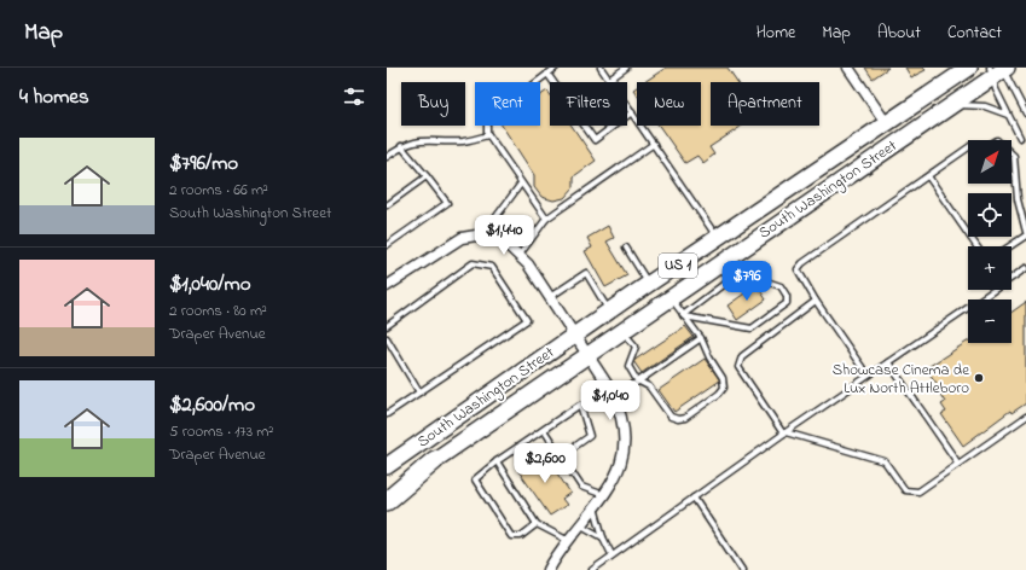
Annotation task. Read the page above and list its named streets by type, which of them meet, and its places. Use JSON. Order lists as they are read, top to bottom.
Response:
{
  "streets": {
    "main road": ["South Washington Street", "US 1"]
  },
  "places": ["Showcase Cinema de Lux North Attleboro"],
  "north": "top right",
  "page": {
    "header": "Map",
    "nav": [
      "Home",
      "Map",
      "About",
      "Contact"
    ],
    "heading": "4 homes",
    "chip": [
      "Buy",
      "Rent",
      "Filters",
      "New",
      "Apartment"
    ],
    "list": [
      {
        "name": "$796/mo",
        "note": "2 rooms · 66 m² · South Washington Street"
      },
      {
        "name": "$1,040/mo",
        "note": "2 rooms · 80 m² · Draper Avenue"
      },
      {
        "name": "$2,600/mo",
        "note": "5 rooms · 173 m² · Draper Avenue"
      }
    ],
    "map_buttons": ["+", "−"],
    "price": [
      "$1,440",
      "$796",
      "$1,040",
      "$2,600"
    ]
  }
}
